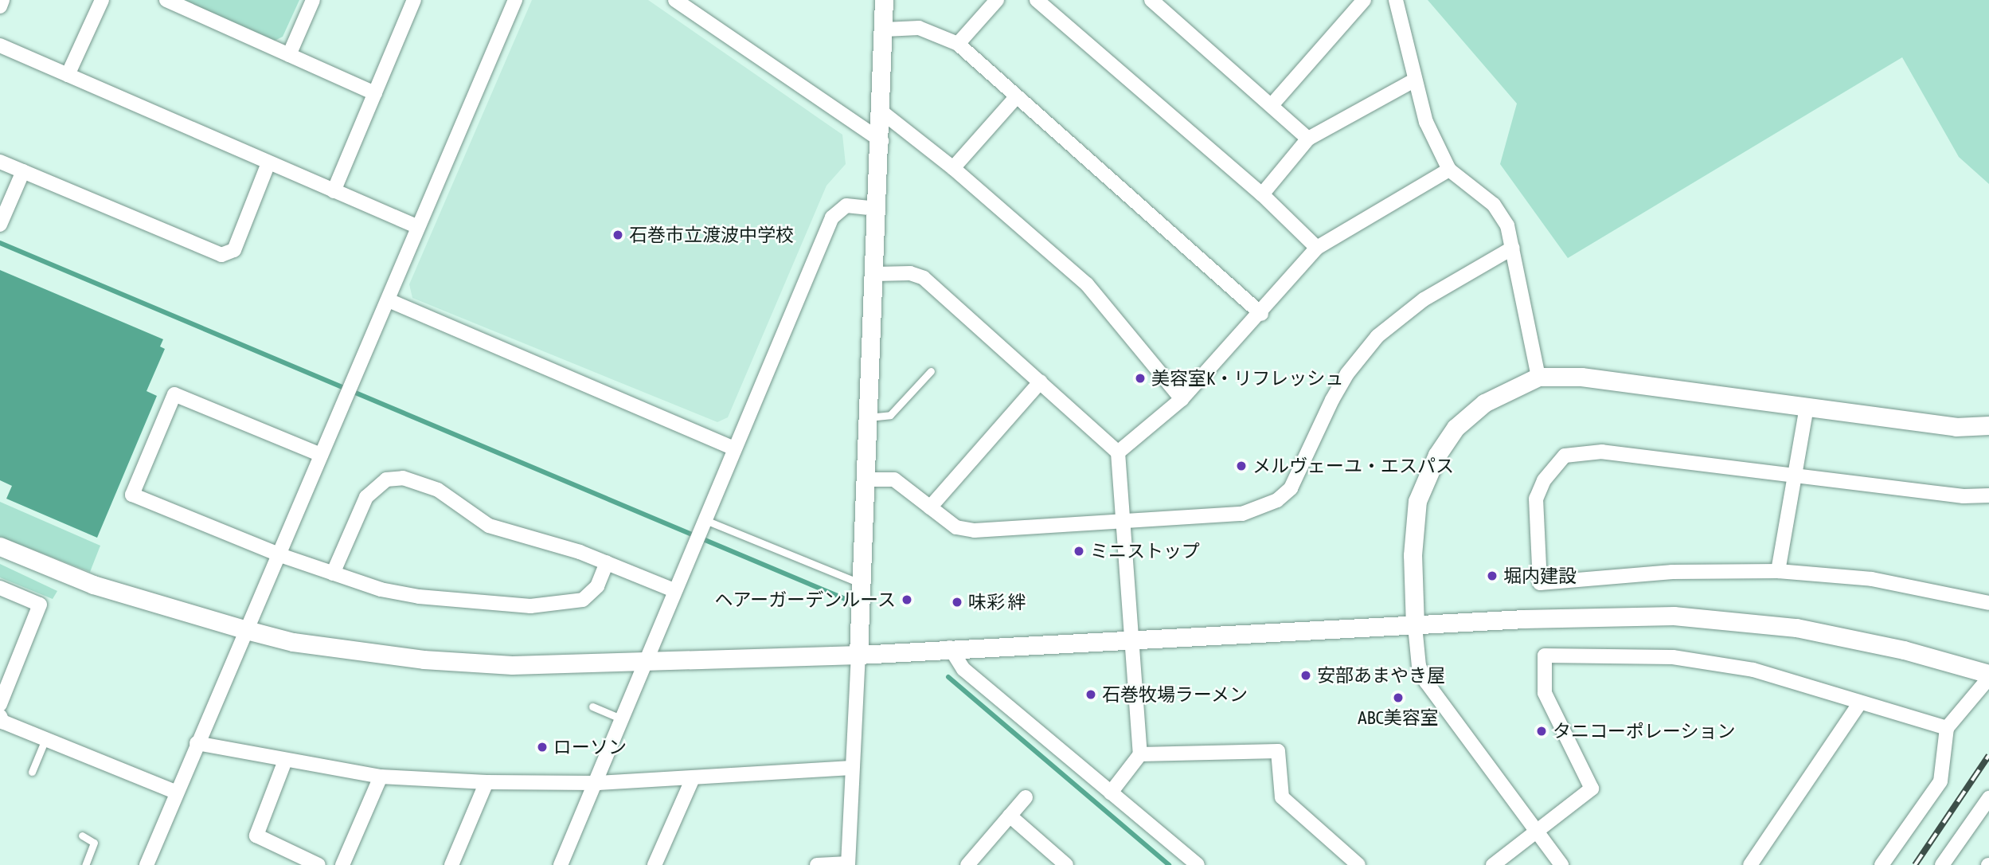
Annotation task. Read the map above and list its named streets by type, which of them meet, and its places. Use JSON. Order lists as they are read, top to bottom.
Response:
{
  "places": [
    "石巻市立渡波中学校",
    "美容室K・リフレッシュ",
    "メルヴェーユ・エスパス",
    "ミニストップ",
    "堀内建設",
    "ヘアーガーデンルース",
    "味彩 絆",
    "安部あまやき屋",
    "石巻牧場ラーメン",
    "ABC美容室",
    "タニコーポレーション",
    "ローソン"
  ]
}
